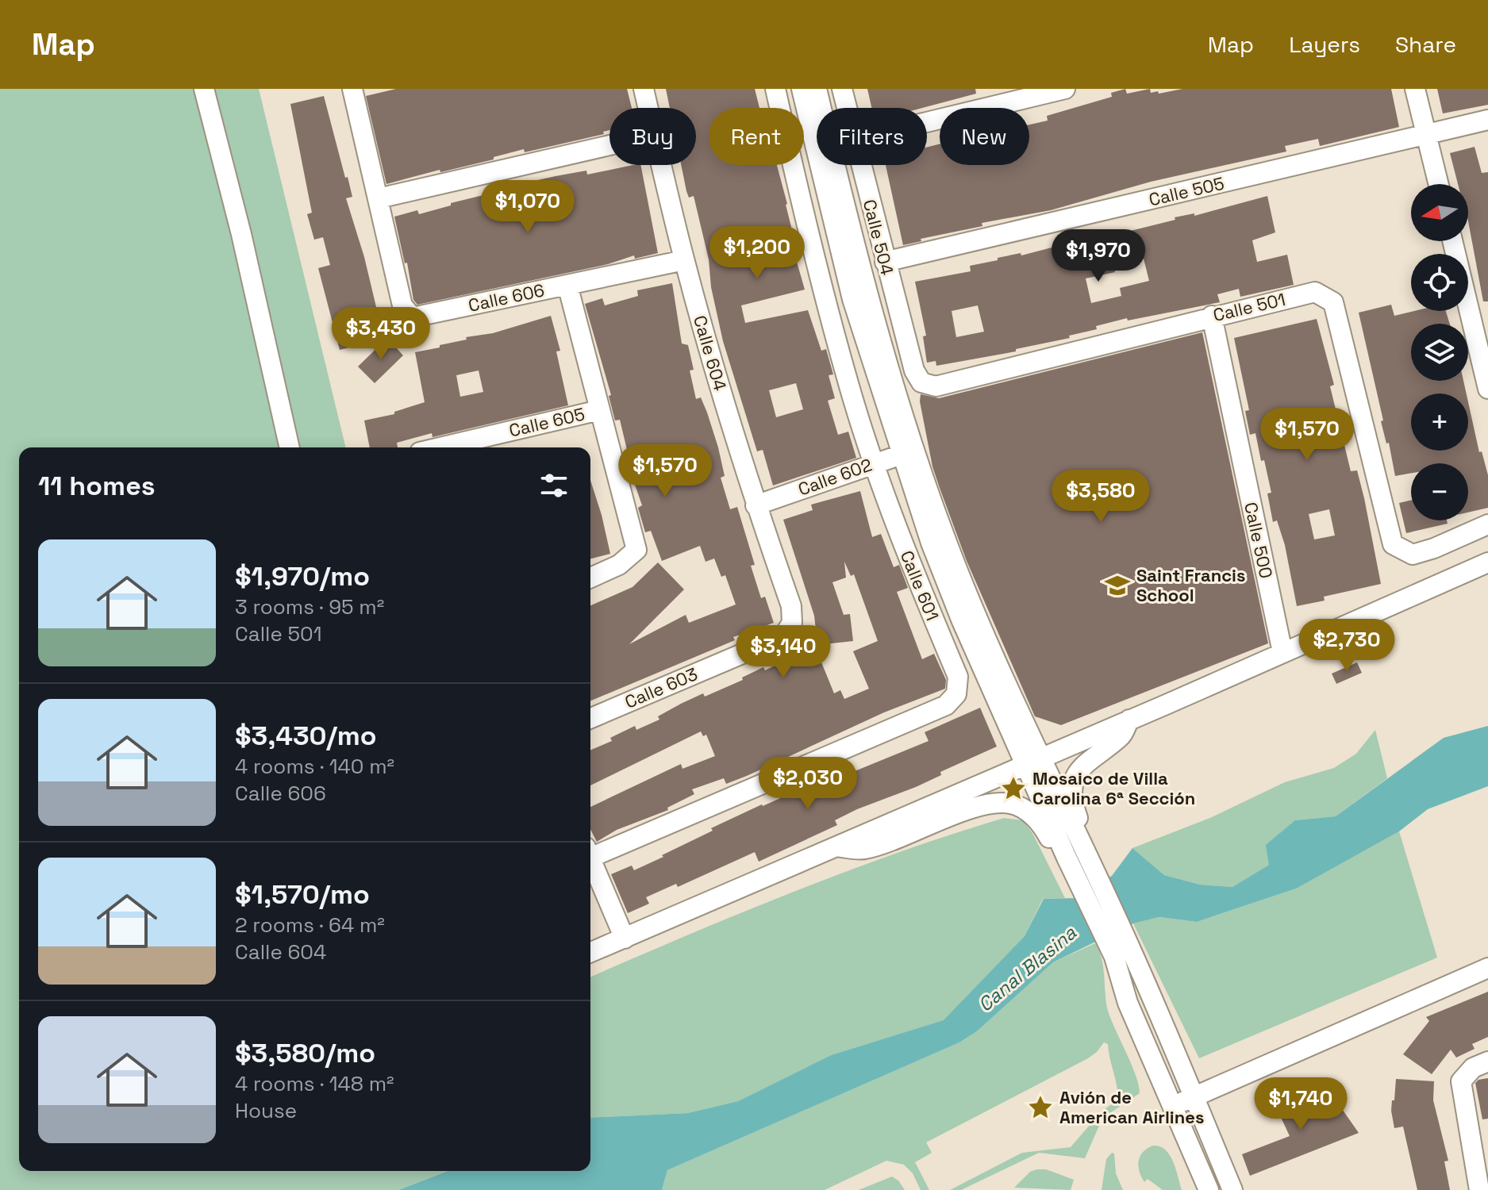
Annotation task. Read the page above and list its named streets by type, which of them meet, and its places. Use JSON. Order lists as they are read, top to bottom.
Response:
{
  "streets": {
    "street": [
      "Calle 505",
      "Calle 504",
      "Calle 606",
      "Calle 501",
      "Calle 604",
      "Calle 605",
      "Calle 602",
      "Calle 500",
      "Calle 601",
      "Calle 603"
    ]
  },
  "crossings": [
    ["Calle 505", "Calle 504"],
    ["Calle 504", "Calle 501"],
    ["Calle 606", "Calle 604"],
    ["Calle 501", "Calle 500"],
    ["Calle 604", "Calle 602"],
    ["Calle 604", "Calle 603"],
    ["Calle 602", "Calle 601"],
    ["Calle 602", "Calle 603"]
  ],
  "water": ["Canal Blasina"],
  "places": {
    "school or university": ["Saint Francis School"],
    "place": ["Mosaico de Villa Carolina 6ª Sección", "Avión de American Airlines"]
  },
  "north": "left",
  "page": {
    "header": "Map",
    "nav": ["Map", "Layers", "Share"],
    "chip": [
      "Buy",
      "Rent",
      "Filters",
      "New"
    ],
    "price": [
      "$1,070",
      "$1,200",
      "$1,970",
      "$3,430",
      "$1,570",
      "$1,570",
      "$3,580",
      "$2,730",
      "$3,140",
      "$2,030",
      "$1,740"
    ],
    "map_buttons": ["+", "−"],
    "heading": "11 homes",
    "list": [
      {
        "name": "$1,970/mo",
        "note": "3 rooms · 95 m² · Calle 501"
      },
      {
        "name": "$3,430/mo",
        "note": "4 rooms · 140 m² · Calle 606"
      },
      {
        "name": "$1,570/mo",
        "note": "2 rooms · 64 m² · Calle 604"
      },
      {
        "name": "$3,580/mo",
        "note": "4 rooms · 148 m² · House"
      }
    ]
  }
}
